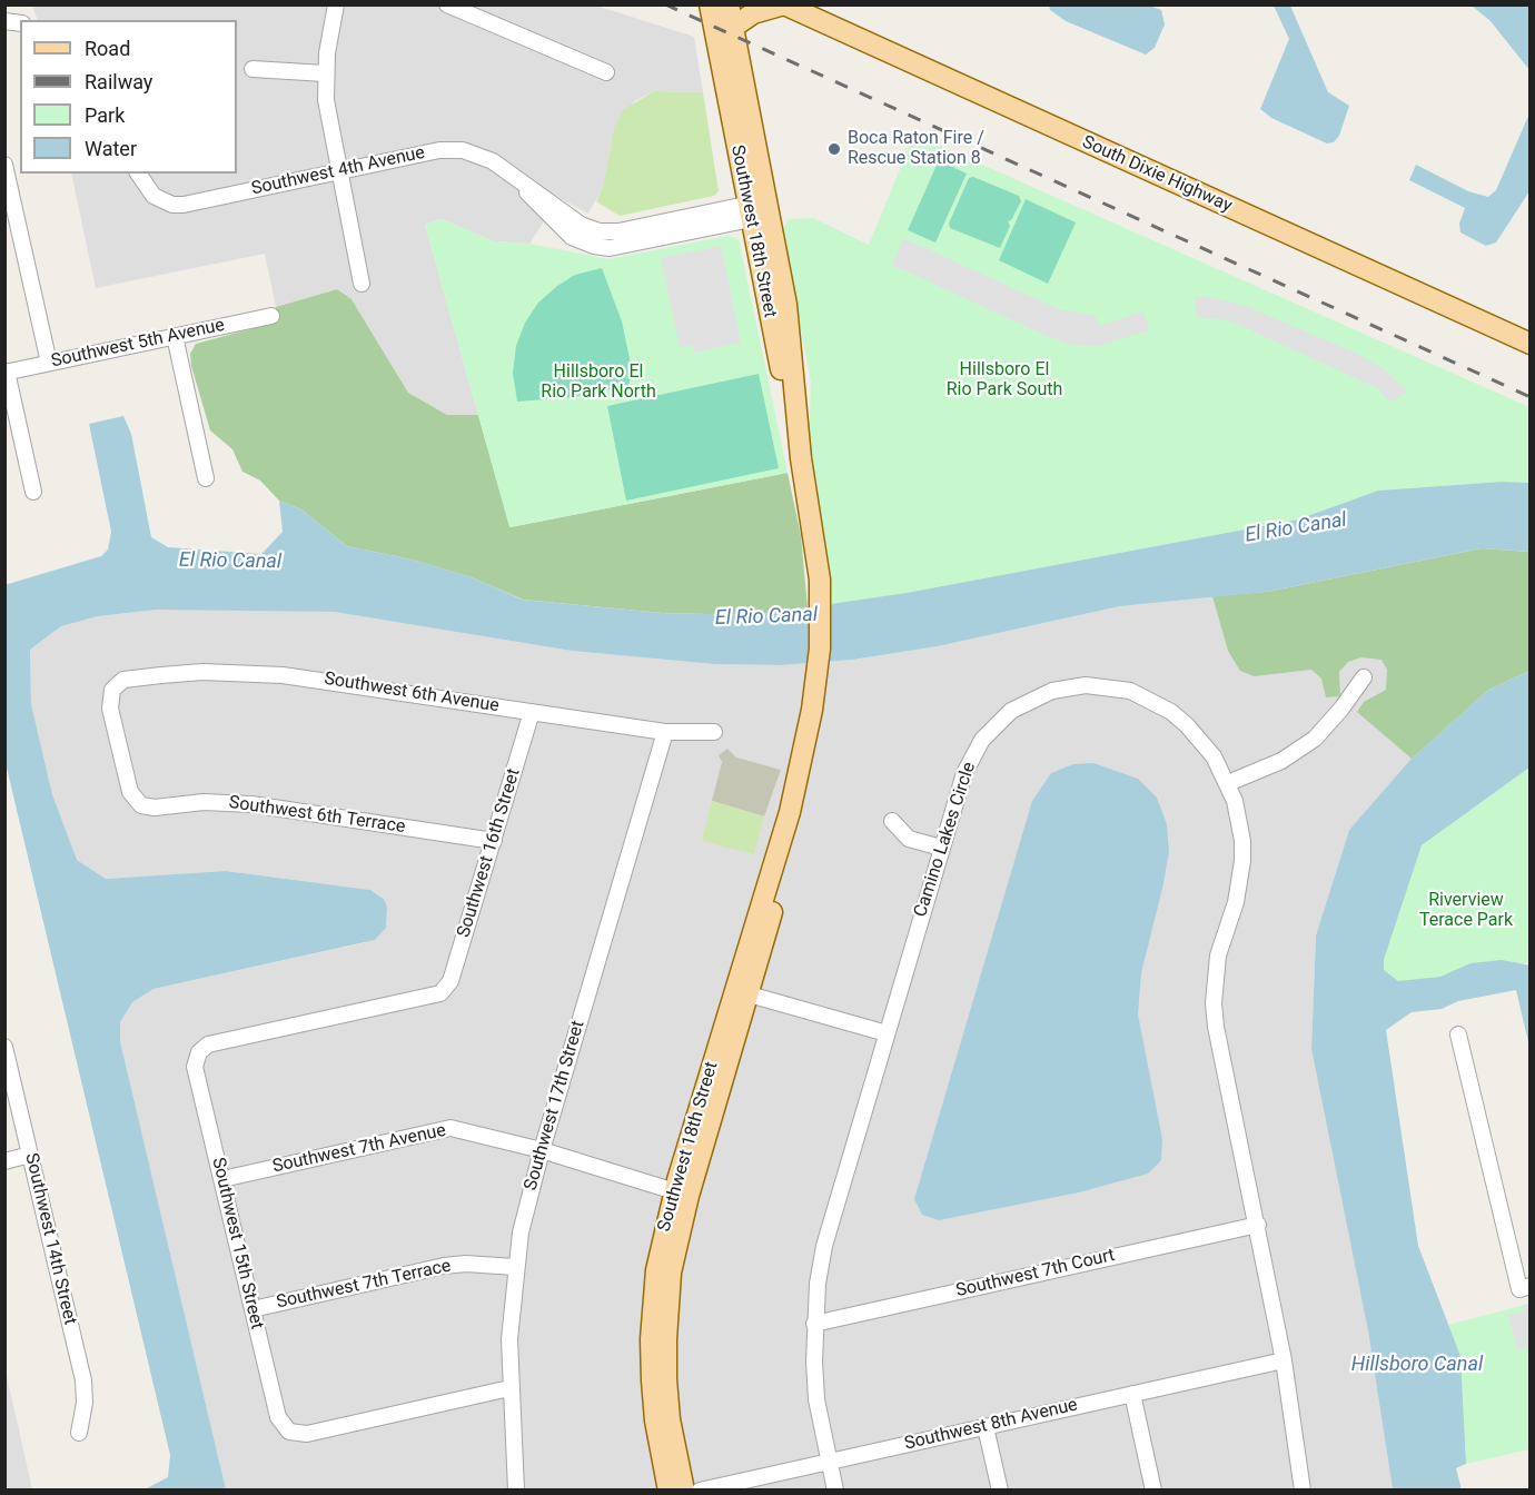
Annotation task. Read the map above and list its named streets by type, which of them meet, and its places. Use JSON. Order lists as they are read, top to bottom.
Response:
{
  "streets": {
    "main road": ["South Dixie Highway", "Southwest 18th Street"],
    "street": [
      "Southwest 4th Avenue",
      "Southwest 5th Avenue",
      "Southwest 6th Avenue",
      "Southwest 6th Terrace",
      "Camino Lakes Circle",
      "Southwest 16th Street",
      "Southwest 17th Street",
      "Southwest 7th Avenue",
      "Southwest 14th Street",
      "Southwest 15th Street",
      "Southwest 7th Court",
      "Southwest 7th Terrace",
      "Southwest 8th Avenue"
    ]
  },
  "crossings": [
    ["Southwest 4th Avenue", "Southwest 18th Street"],
    ["Southwest 18th Street", "Southwest 7th Avenue"],
    ["Southwest 6th Avenue", "Southwest 6th Terrace"],
    ["Southwest 6th Avenue", "Southwest 16th Street"],
    ["Southwest 6th Avenue", "Southwest 17th Street"],
    ["Southwest 6th Terrace", "Southwest 16th Street"],
    ["Camino Lakes Circle", "Southwest 7th Court"],
    ["Camino Lakes Circle", "Southwest 8th Avenue"],
    ["Southwest 16th Street", "Southwest 15th Street"],
    ["Southwest 17th Street", "Southwest 7th Avenue"],
    ["Southwest 17th Street", "Southwest 15th Street"],
    ["Southwest 17th Street", "Southwest 7th Terrace"],
    ["Southwest 7th Avenue", "Southwest 15th Street"],
    ["Southwest 15th Street", "Southwest 7th Terrace"]
  ],
  "water": ["El Rio Canal", "Hillsboro Canal"],
  "parks": ["Hillsboro El Rio Park South", "Hillsboro El Rio Park North", "Riverview Terace Park"],
  "places": ["Boca Raton Fire / Rescue Station 8"],
  "legend": [
    "Road",
    "Railway",
    "Park",
    "Water"
  ]
}
